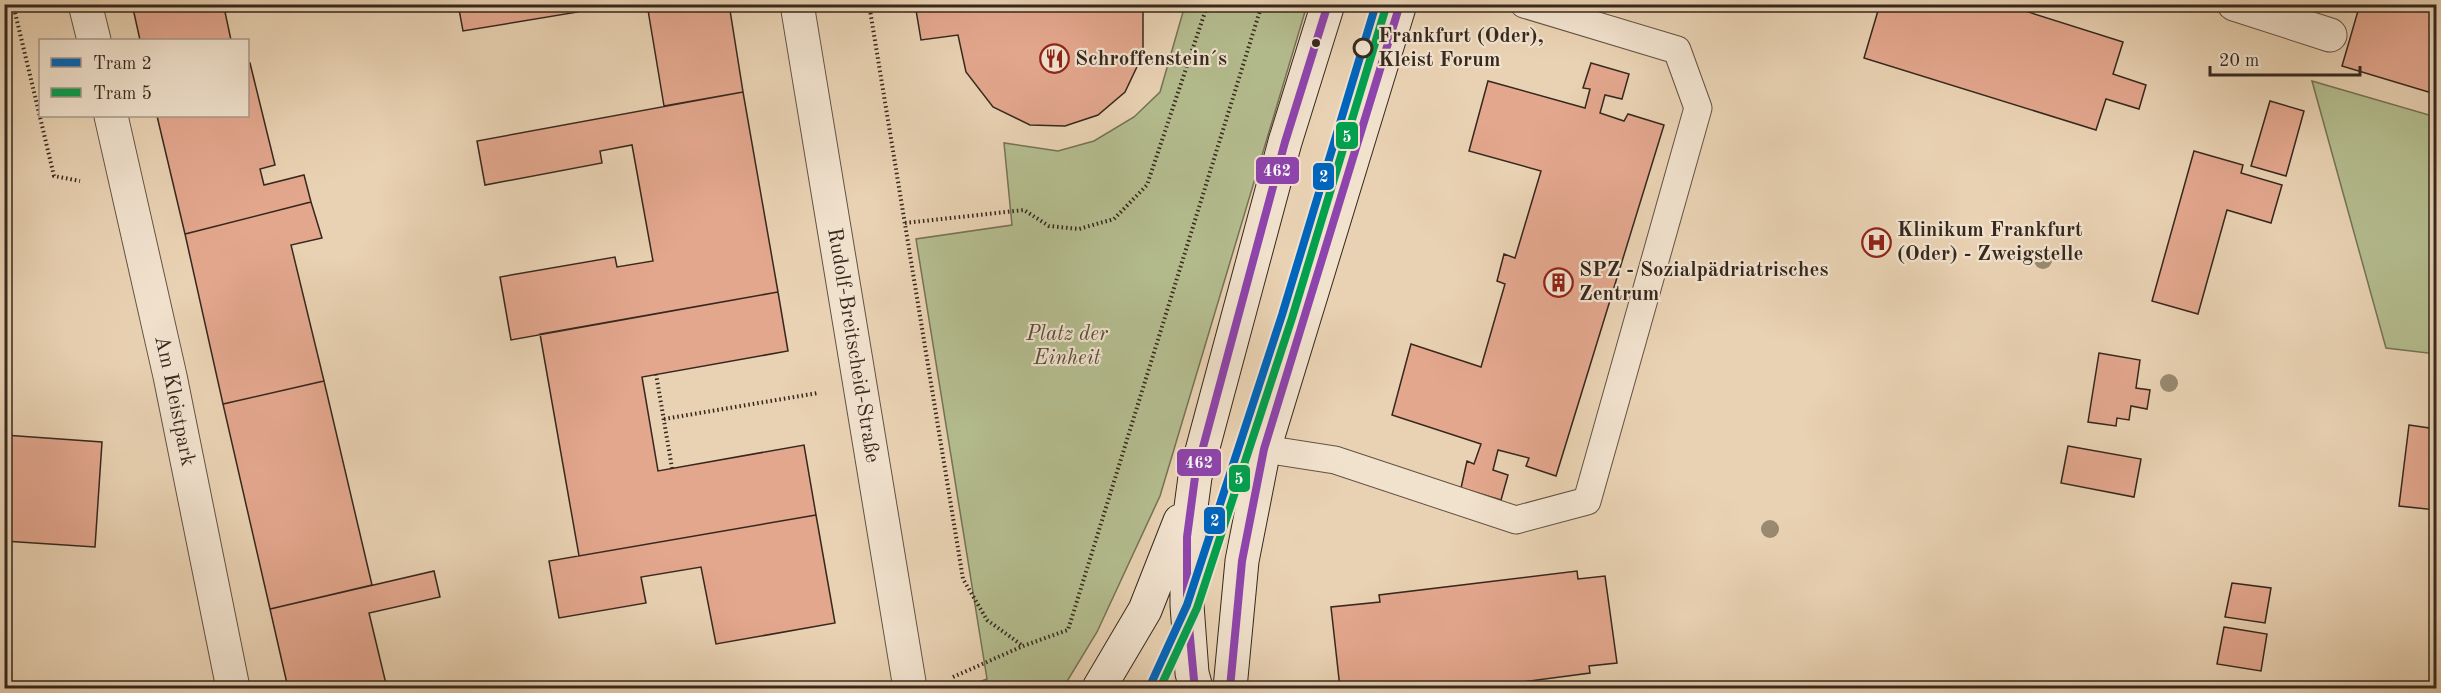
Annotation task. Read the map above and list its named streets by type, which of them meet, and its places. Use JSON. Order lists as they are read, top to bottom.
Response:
{
  "streets": {
    "street": ["Rudolf-Breitscheid-Straße", "Am Kleistpark"]
  },
  "parks": ["Platz der Einheit"],
  "places": {
    "other": ["Frankfurt (Oder), Kleist Forum"],
    "restaurant": ["Schroffenstein´s"],
    "hospital": ["Klinikum Frankfurt (Oder) - Zweigstelle"],
    "building": ["SPZ - Sozialpädriatrisches Zentrum"]
  },
  "lines": ["tram line 2", "transit line 462", "tram line 5"],
  "legend": ["Tram 2", "Tram 5"],
  "scale_bar": "20 m"
}
